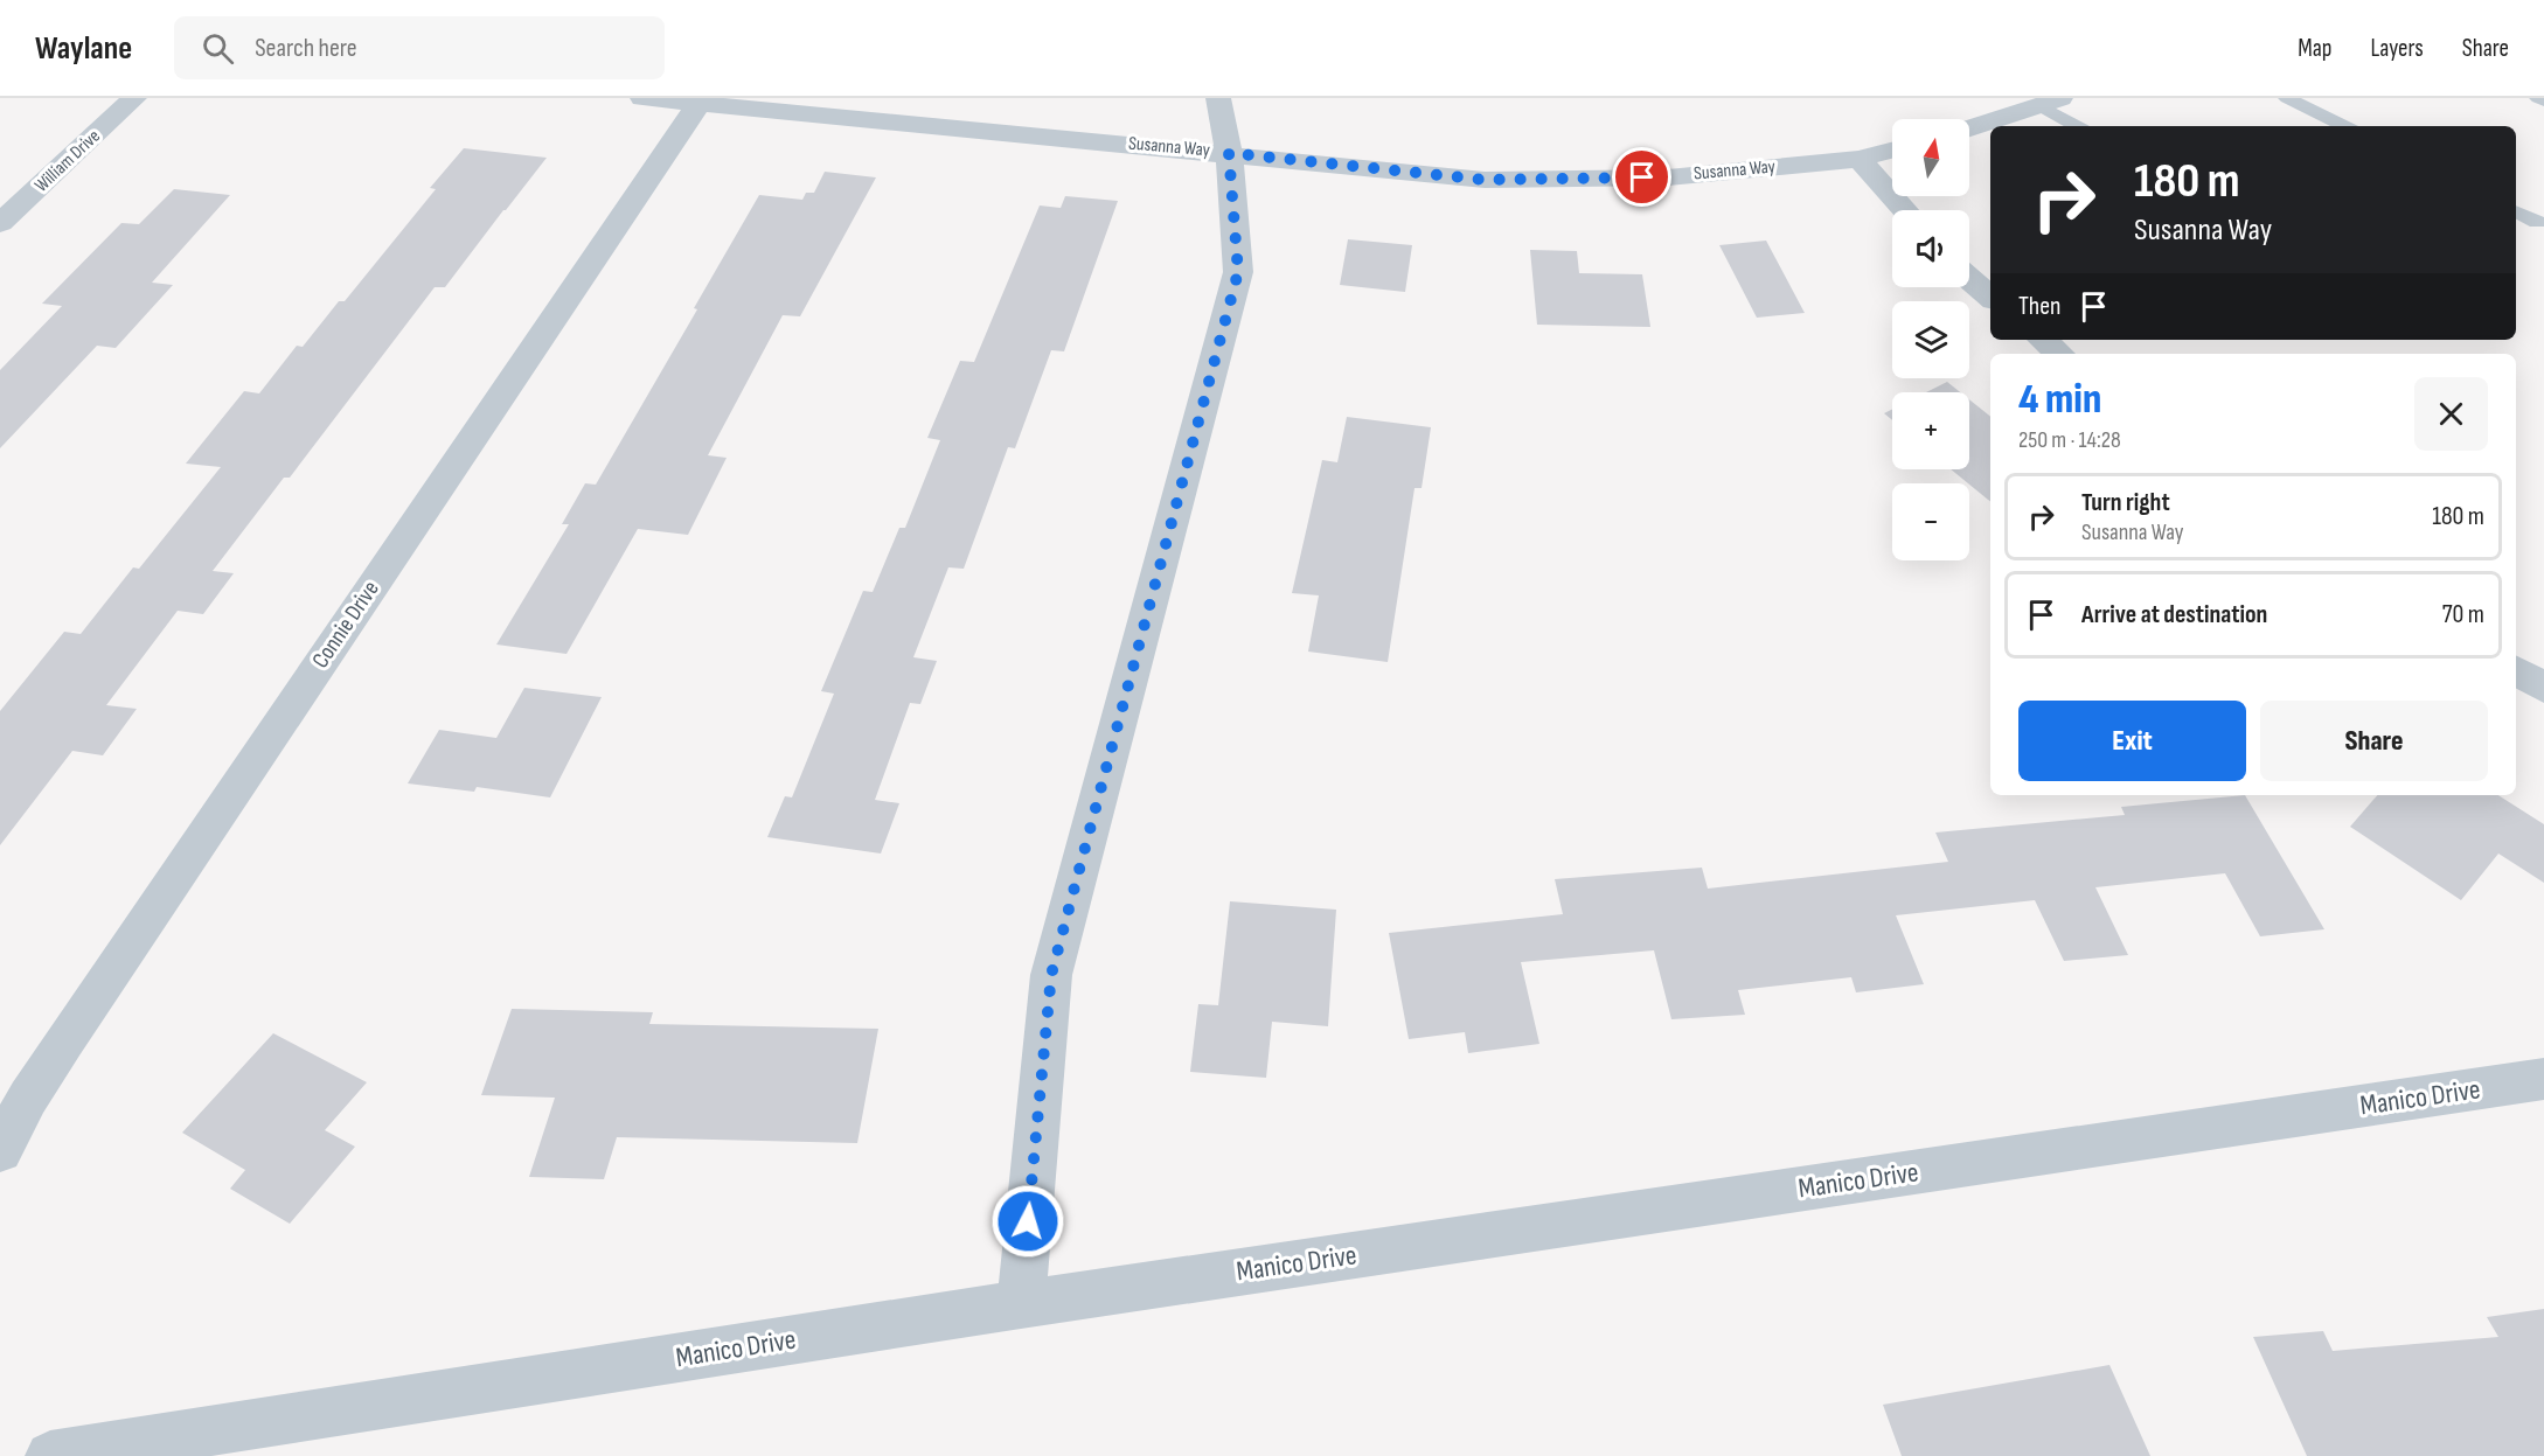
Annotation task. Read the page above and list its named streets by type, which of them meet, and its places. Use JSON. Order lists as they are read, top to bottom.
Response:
{
  "streets": {
    "street": [
      "Susanna Way",
      "William Drive",
      "Connie Drive",
      "Manico Drive"
    ]
  },
  "crossings": [
    ["Susanna Way", "Connie Drive"]
  ],
  "north": "top",
  "page": {
    "header": "Waylane",
    "search": "Search here",
    "nav": ["Map", "Layers", "Share"],
    "map_buttons": ["+", "−"],
    "turn": ["180 m", "Susanna Way"],
    "then": "Then",
    "heading": ["4 min", "250 m · 14:28"],
    "list": [
      {
        "name": "Turn right",
        "note": "Susanna Way",
        "value": "180 m"
      },
      {
        "name": "Arrive at destination",
        "value": "70 m"
      }
    ],
    "buttons": ["Exit", "Share"]
  }
}
